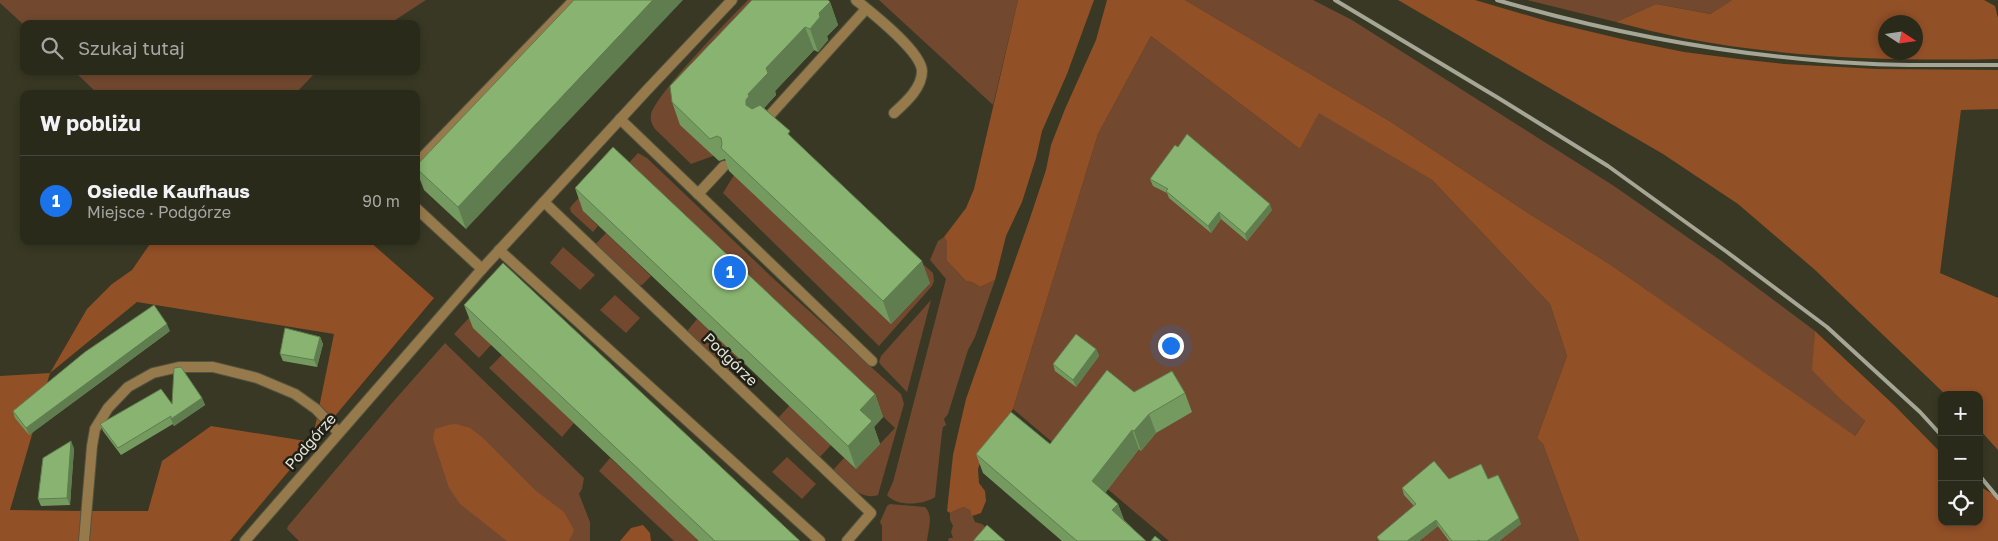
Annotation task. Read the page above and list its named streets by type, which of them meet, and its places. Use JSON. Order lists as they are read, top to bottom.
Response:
{
  "streets": {
    "street": ["Podgórze"]
  },
  "north": "right",
  "page": {
    "search": "Szukaj tutaj",
    "heading": "W pobliżu",
    "list": [
      {
        "mark": "1",
        "name": "Osiedle Kaufhaus",
        "note": "Miejsce · Podgórze",
        "value": "90 m"
      }
    ],
    "pins": "1",
    "map_buttons": ["+", "−"]
  }
}
